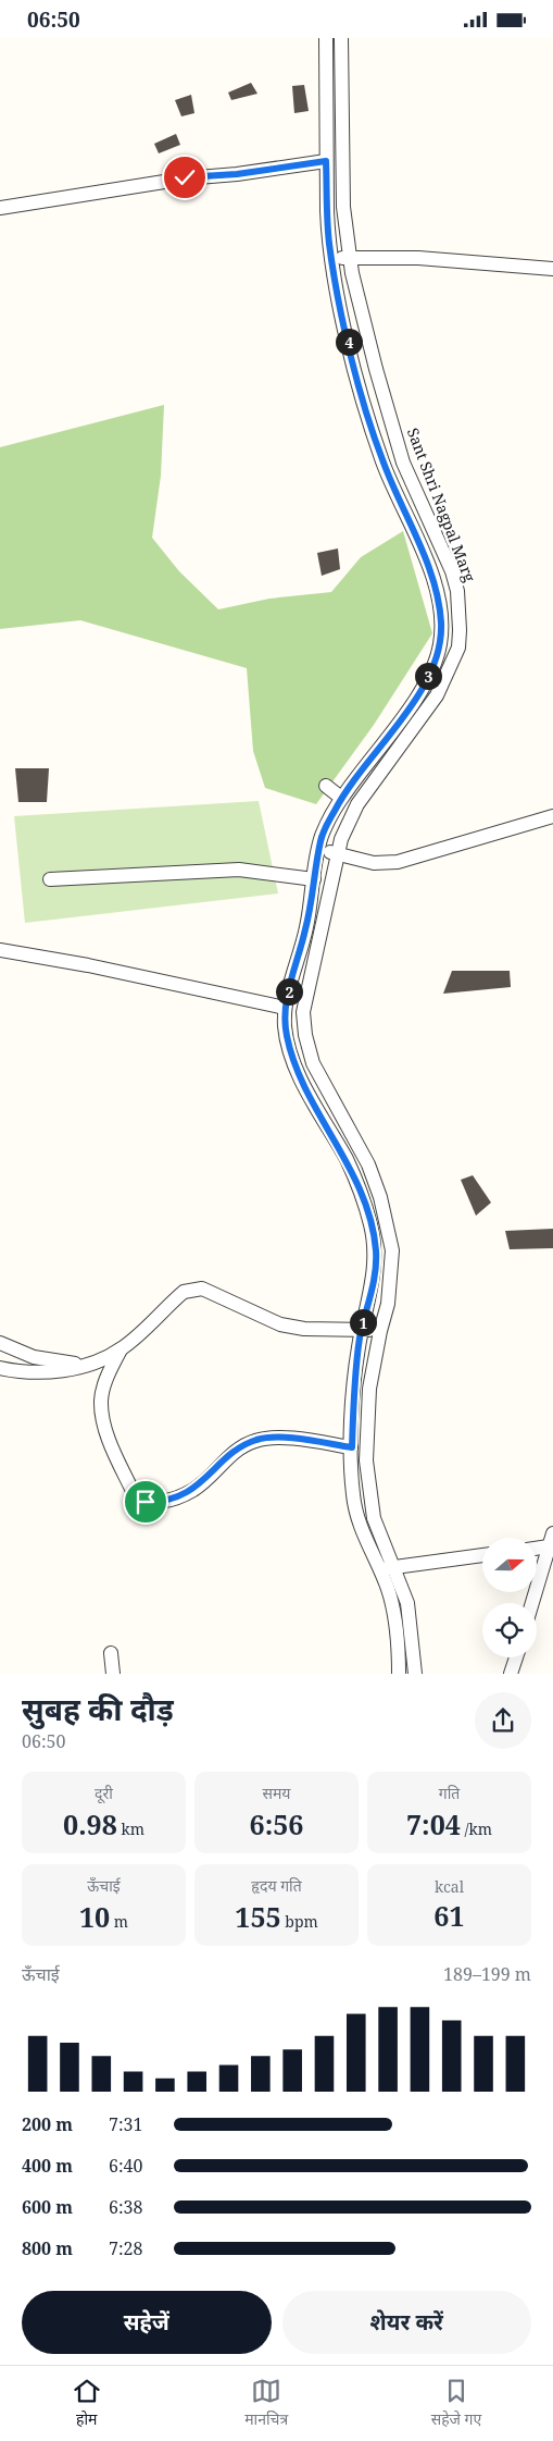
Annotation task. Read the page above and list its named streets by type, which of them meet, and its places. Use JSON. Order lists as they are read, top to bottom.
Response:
{
  "streets": {
    "street": ["Sant Shri Nagpal Marg"]
  },
  "north": "right",
  "page": {
    "status": "06:50",
    "pins": [
      "4",
      "3",
      "2",
      "1"
    ],
    "heading": ["सुबह की दौड़", "06:50"],
    "stats": [
      ["दूरी", "0.98 km"],
      ["समय", "6:56"],
      ["गति", "7:04 /km"],
      ["ऊँचाई", "10 m"],
      ["हृदय गति", "155 bpm"],
      ["kcal", "61"]
    ],
    "chart": ["ऊँचाई", "189–199 m"],
    "list": [
      {
        "name": "200 m",
        "note": "7:31"
      },
      {
        "name": "400 m",
        "note": "6:40"
      },
      {
        "name": "600 m",
        "note": "6:38"
      },
      {
        "name": "800 m",
        "note": "7:28"
      }
    ],
    "buttons": ["सहेजें", "शेयर करें"],
    "tabs": ["होम", "मानचित्र", "सहेजे गए"]
  }
}
